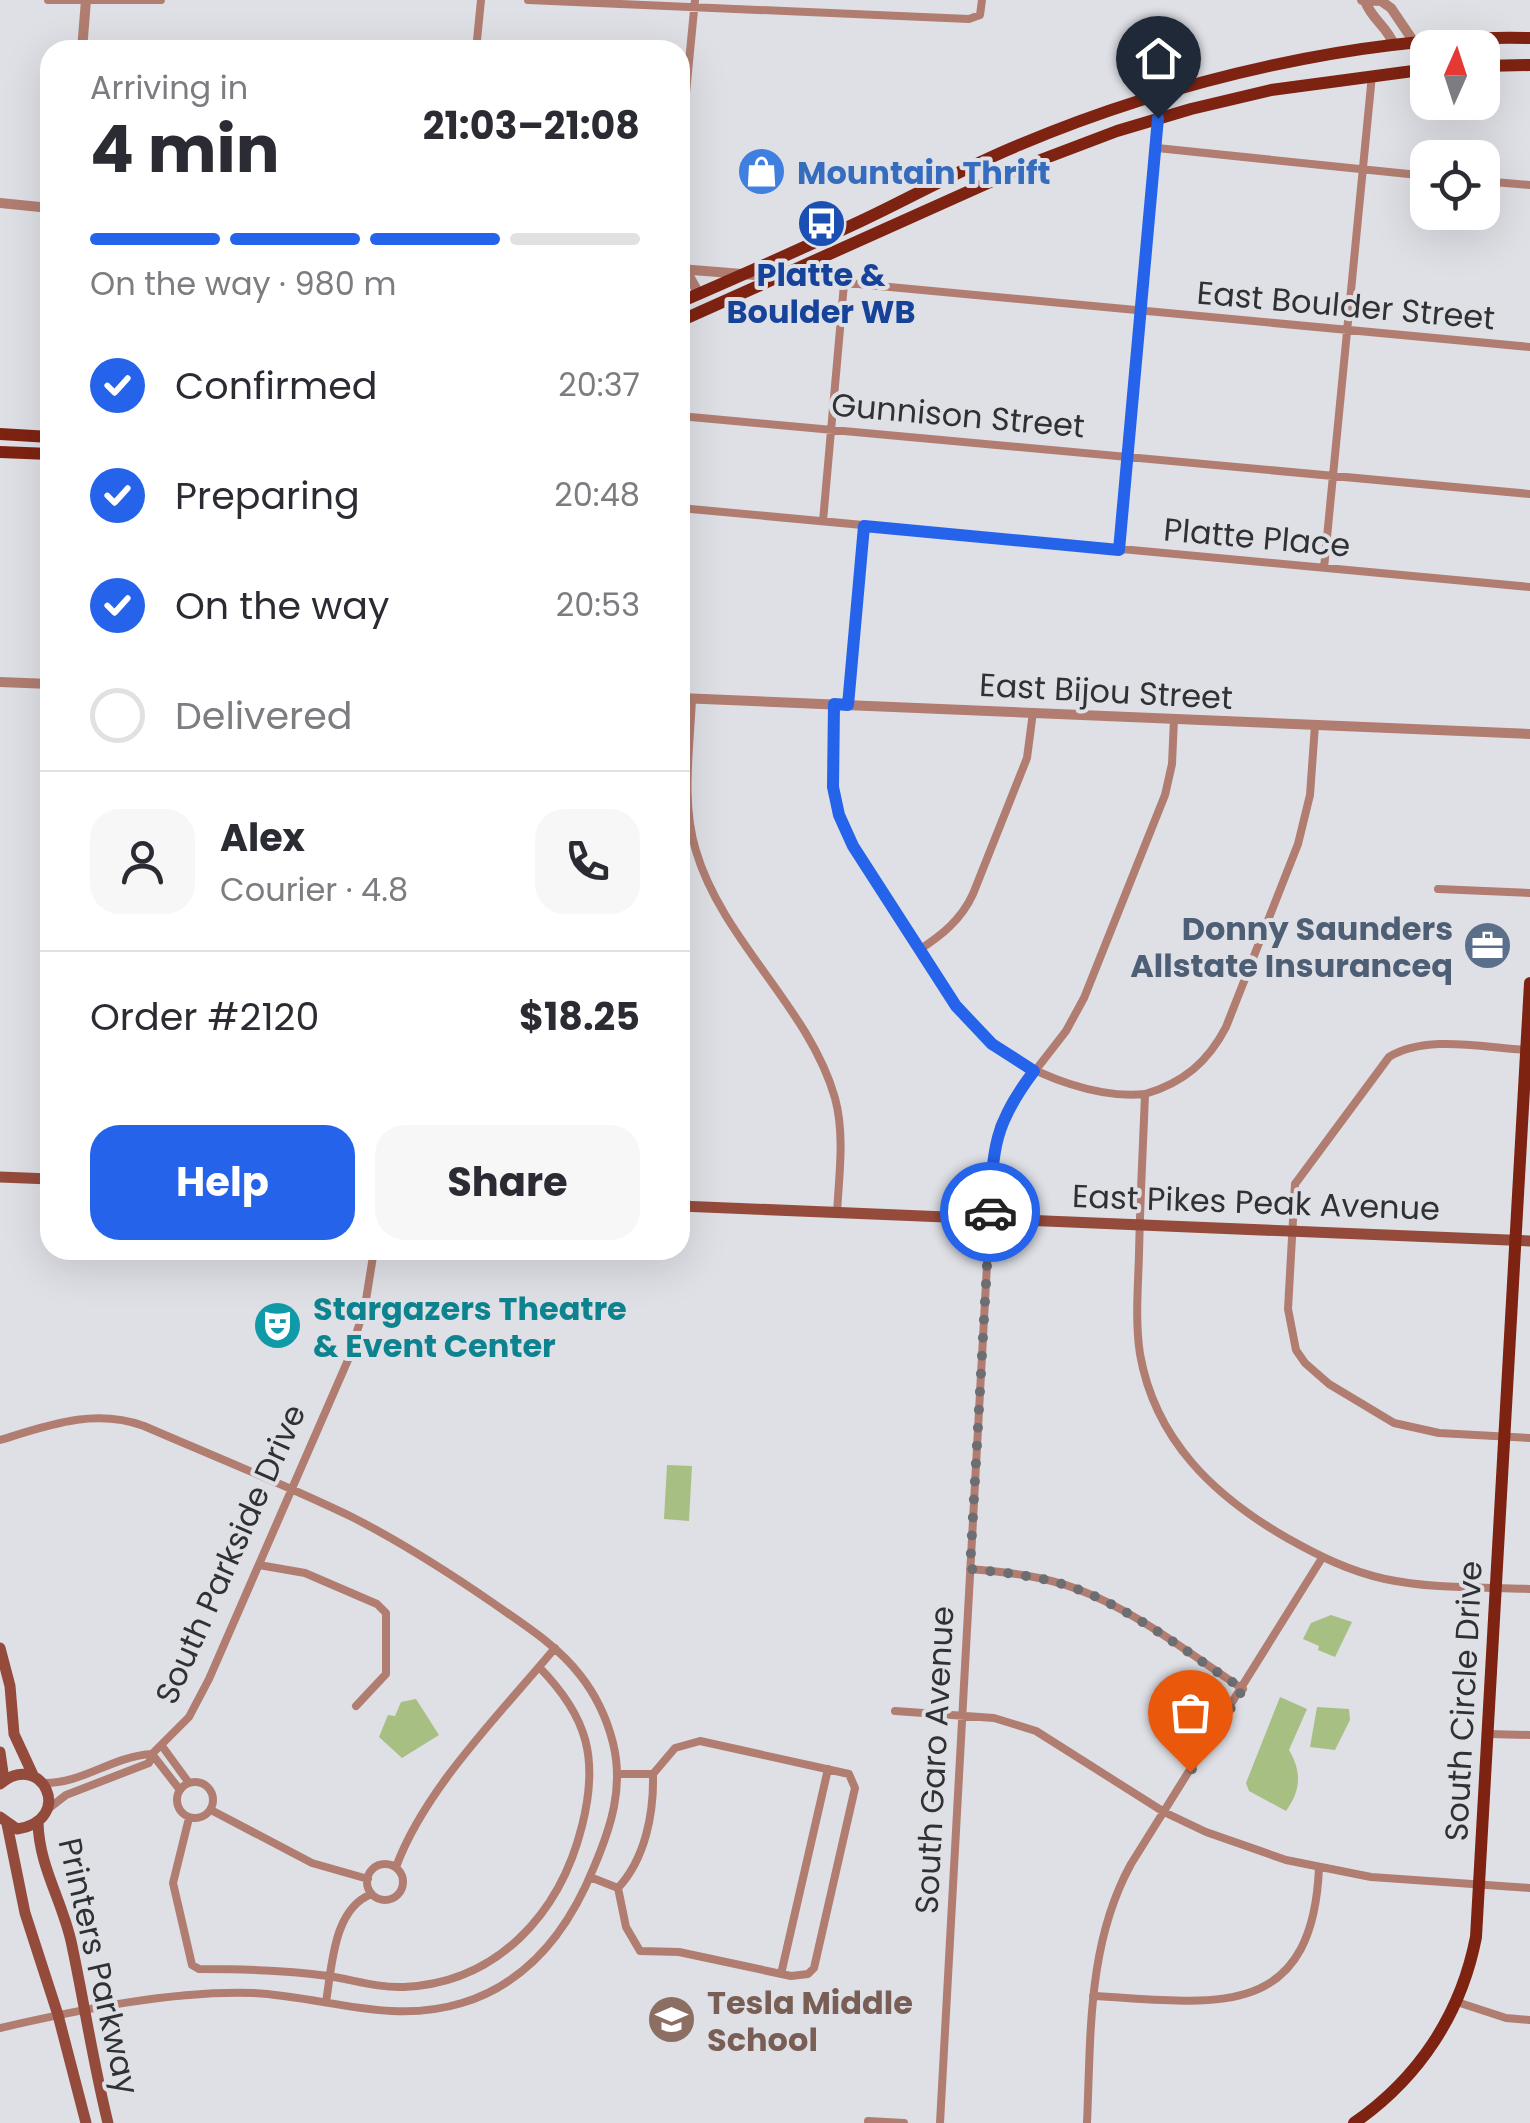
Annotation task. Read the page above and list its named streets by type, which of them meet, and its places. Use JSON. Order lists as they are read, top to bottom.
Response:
{
  "streets": {
    "main road": [
      "East Pikes Peak Avenue",
      "South Parkside Drive",
      "South Circle Drive",
      "Printers Parkway"
    ],
    "street": [
      "East Boulder Street",
      "Gunnison Street",
      "Platte Place",
      "East Bijou Street",
      "South Garo Avenue"
    ]
  },
  "crossings": [
    ["East Bijou Street", "South Garo Avenue"],
    ["East Pikes Peak Avenue", "South Circle Drive"],
    ["East Pikes Peak Avenue", "South Garo Avenue"],
    ["South Parkside Drive", "Printers Parkway"]
  ],
  "places": {
    "shop": ["Mountain Thrift"],
    "bus stop": ["Platte & Boulder WB"],
    "office": ["Donny Saunders Allstate Insuranceq"],
    "theatre": ["Stargazers Theatre & Event Center"],
    "school or university": ["Tesla Middle School"]
  },
  "north": "top",
  "page": {
    "heading": ["4 min", "Arriving in", "21:03–21:08"],
    "panel": [
      "Alex",
      "Courier · 4.8",
      "Order #2120",
      "$18.25"
    ],
    "bar": "On the way · 980 m",
    "list": [
      ["Confirmed", "20:37"],
      ["Preparing", "20:48"],
      ["On the way", "20:53"],
      "Delivered"
    ],
    "buttons": ["Help", "Share"]
  }
}
